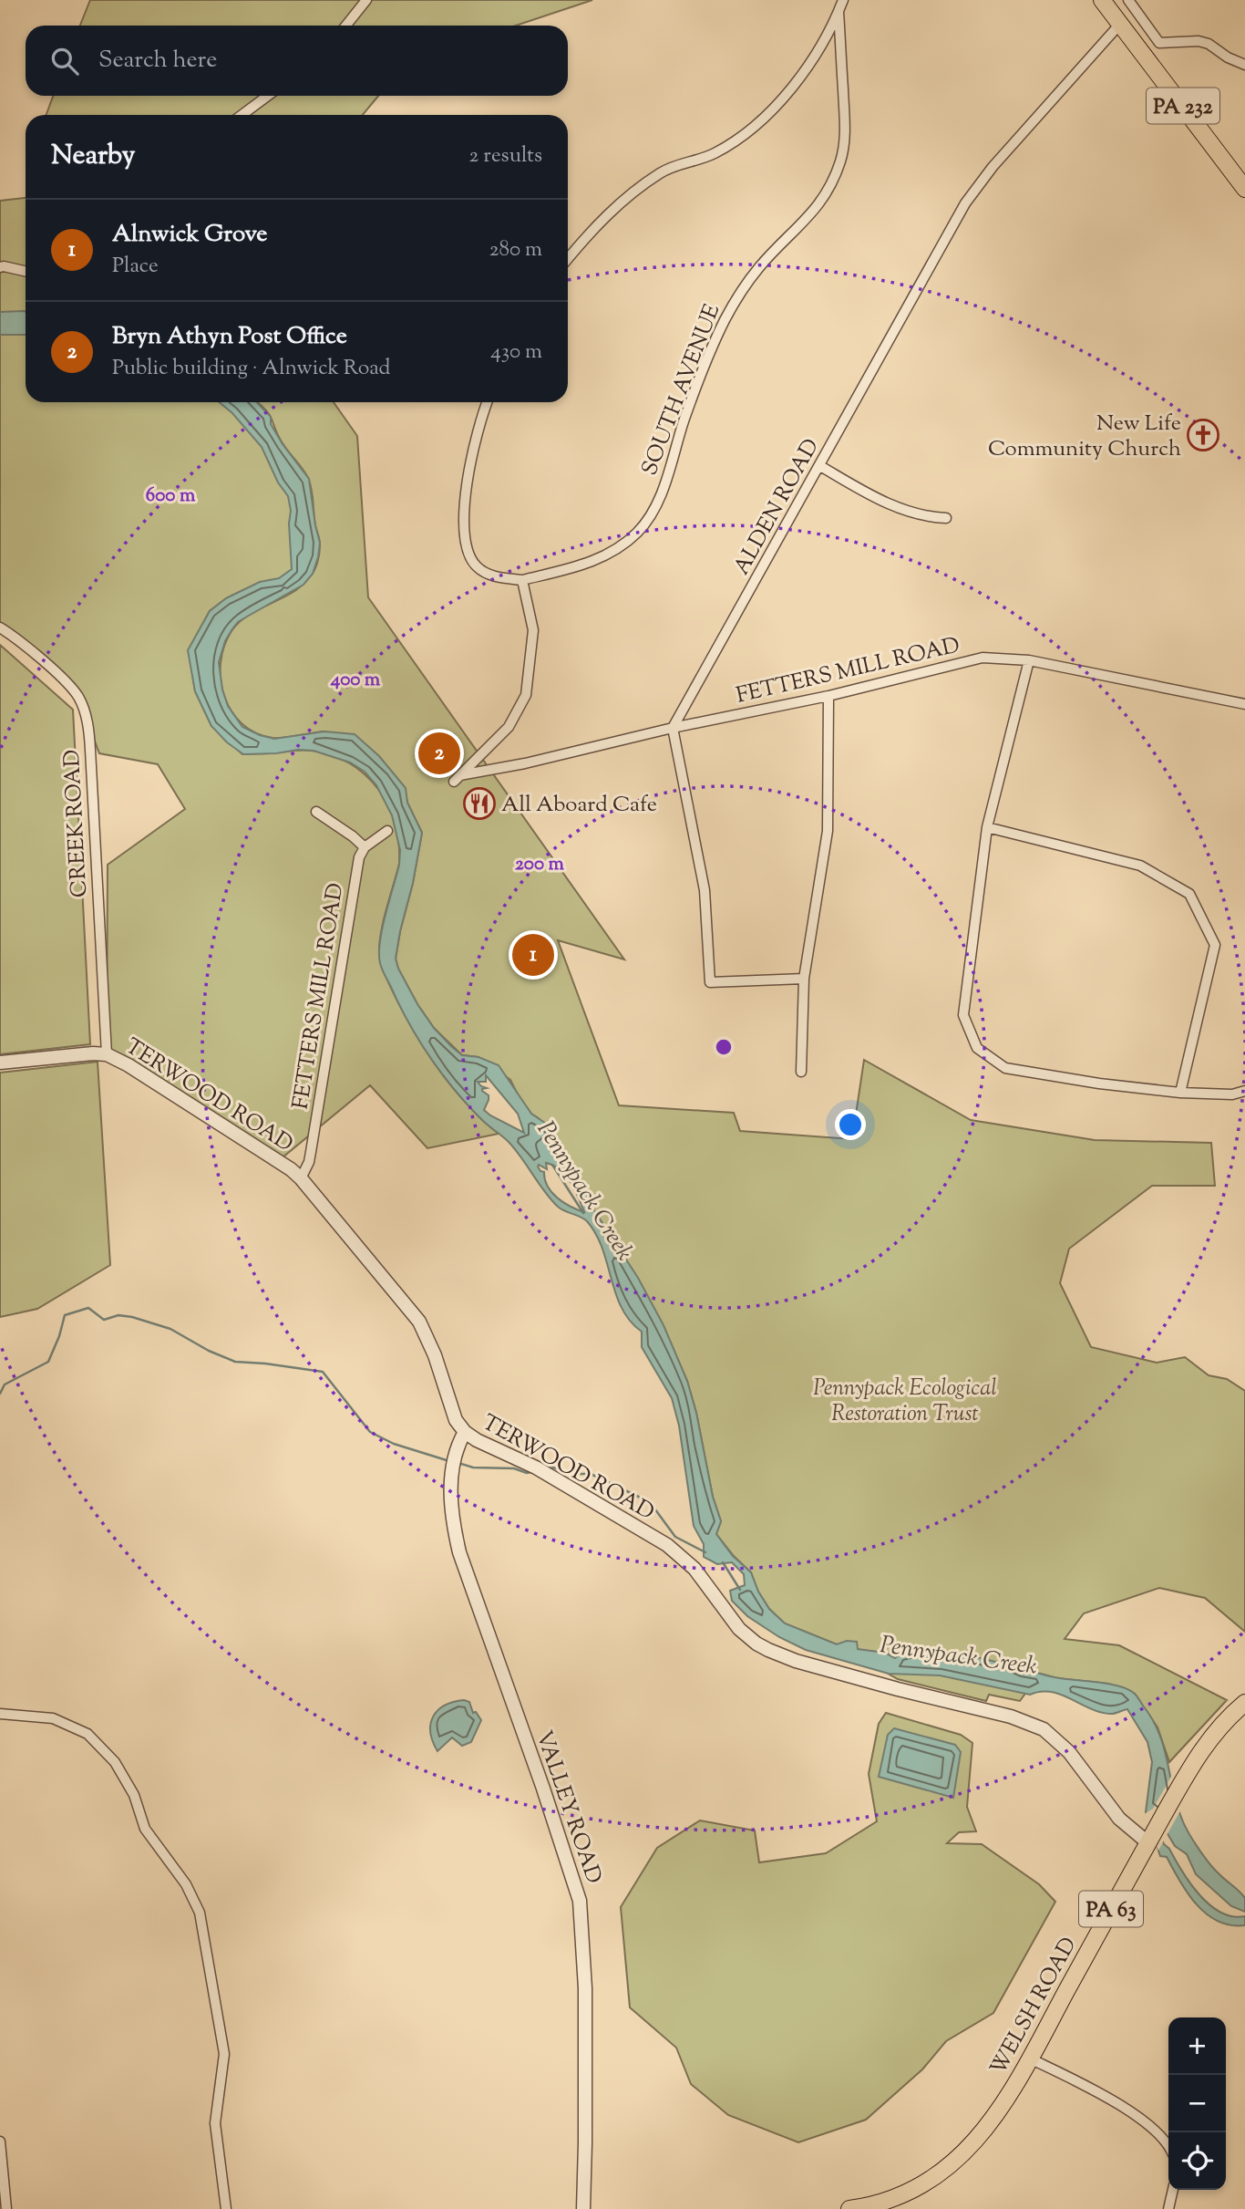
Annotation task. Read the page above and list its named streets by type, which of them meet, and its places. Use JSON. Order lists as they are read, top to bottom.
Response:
{
  "streets": {
    "main road": ["PA 232", "PA 63", "WELSH ROAD"],
    "street": [
      "SOUTH AVENUE",
      "ALDEN ROAD",
      "FETTERS MILL ROAD",
      "CREEK ROAD",
      "TERWOOD ROAD",
      "VALLEY ROAD"
    ]
  },
  "crossings": [
    ["PA 232", "ALDEN ROAD"],
    ["SOUTH AVENUE", "FETTERS MILL ROAD"],
    ["ALDEN ROAD", "FETTERS MILL ROAD"],
    ["FETTERS MILL ROAD", "TERWOOD ROAD"],
    ["CREEK ROAD", "TERWOOD ROAD"],
    ["TERWOOD ROAD", "VALLEY ROAD"],
    ["TERWOOD ROAD", "WELSH ROAD"]
  ],
  "water": ["Pennypack Creek"],
  "parks": ["Pennypack Ecological Restoration Trust"],
  "places": {
    "church": ["New Life Community Church"],
    "restaurant": ["All Aboard Cafe"]
  },
  "page": {
    "search": "Search here",
    "heading": ["Nearby", "2 results"],
    "list": [
      {
        "mark": "1",
        "name": "Alnwick Grove",
        "note": "Place",
        "value": "280 m"
      },
      {
        "mark": "2",
        "name": "Bryn Athyn Post Office",
        "note": "Public building · Alnwick Road",
        "value": "430 m"
      }
    ],
    "pins": ["2", "1"],
    "map_buttons": ["+", "−"]
  },
  "rings": ["600 m", "400 m", "200 m"]
}
